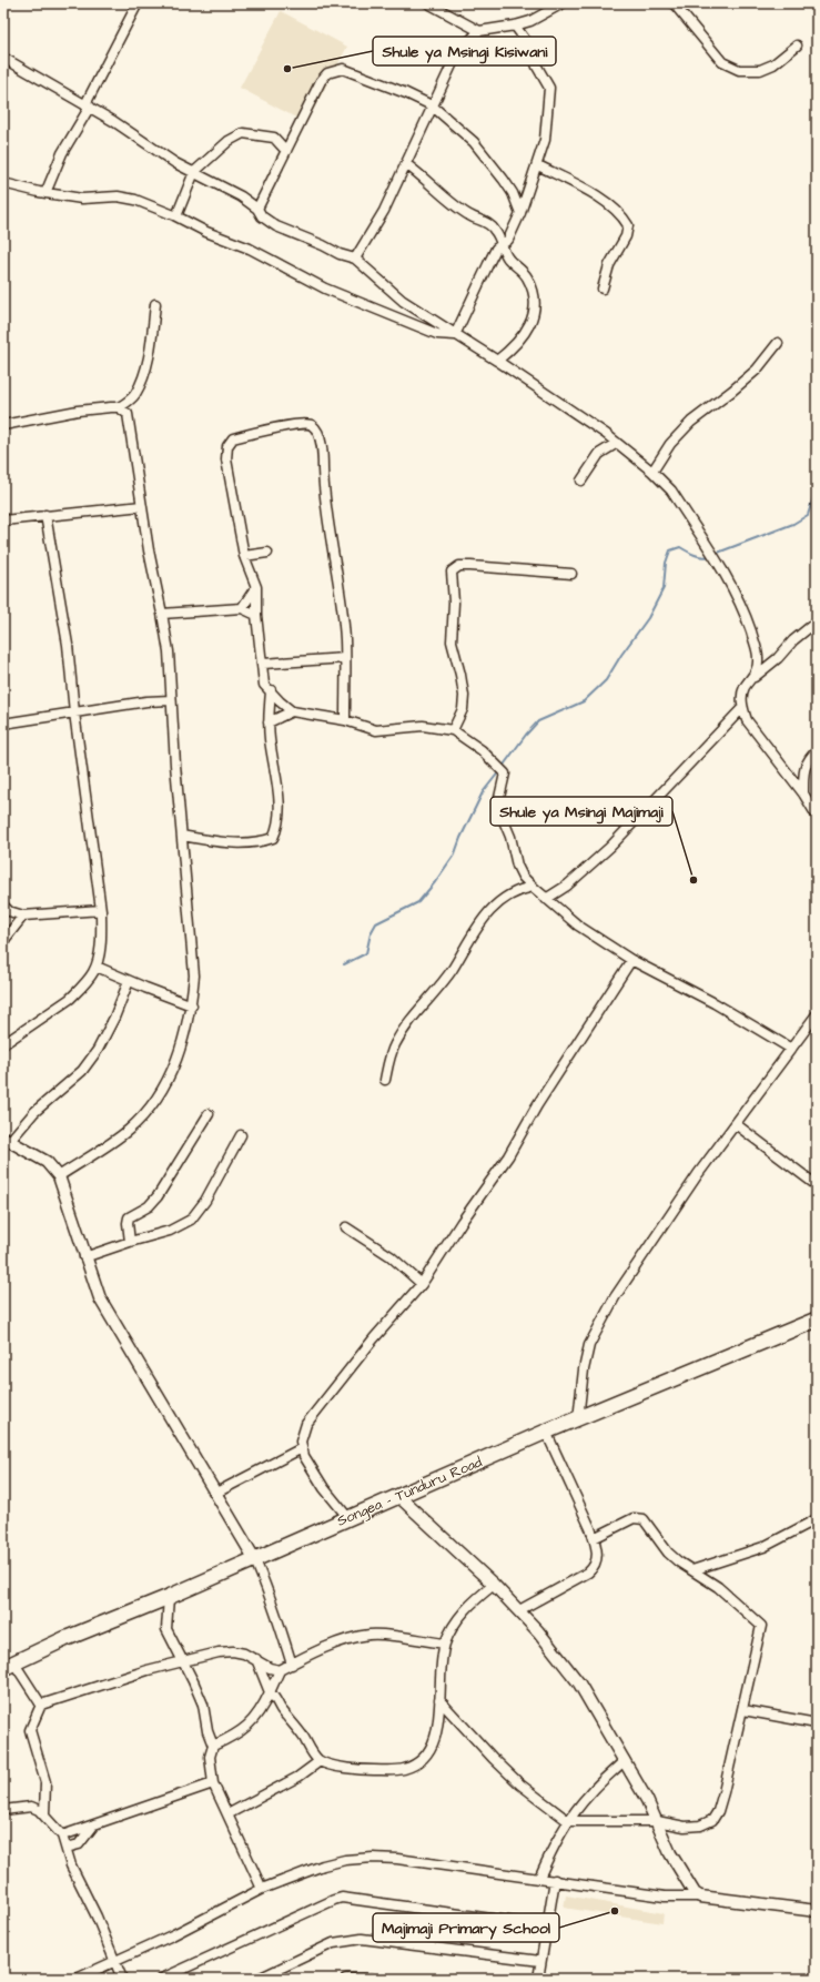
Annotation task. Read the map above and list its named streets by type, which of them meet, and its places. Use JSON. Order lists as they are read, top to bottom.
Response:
{
  "streets": {
    "highway": ["Songea - Tunduru Road"]
  },
  "places": ["Shule ya Msingi Kisiwani", "Shule ya Msingi Majimaji", "Majimaji Primary School"]
}
